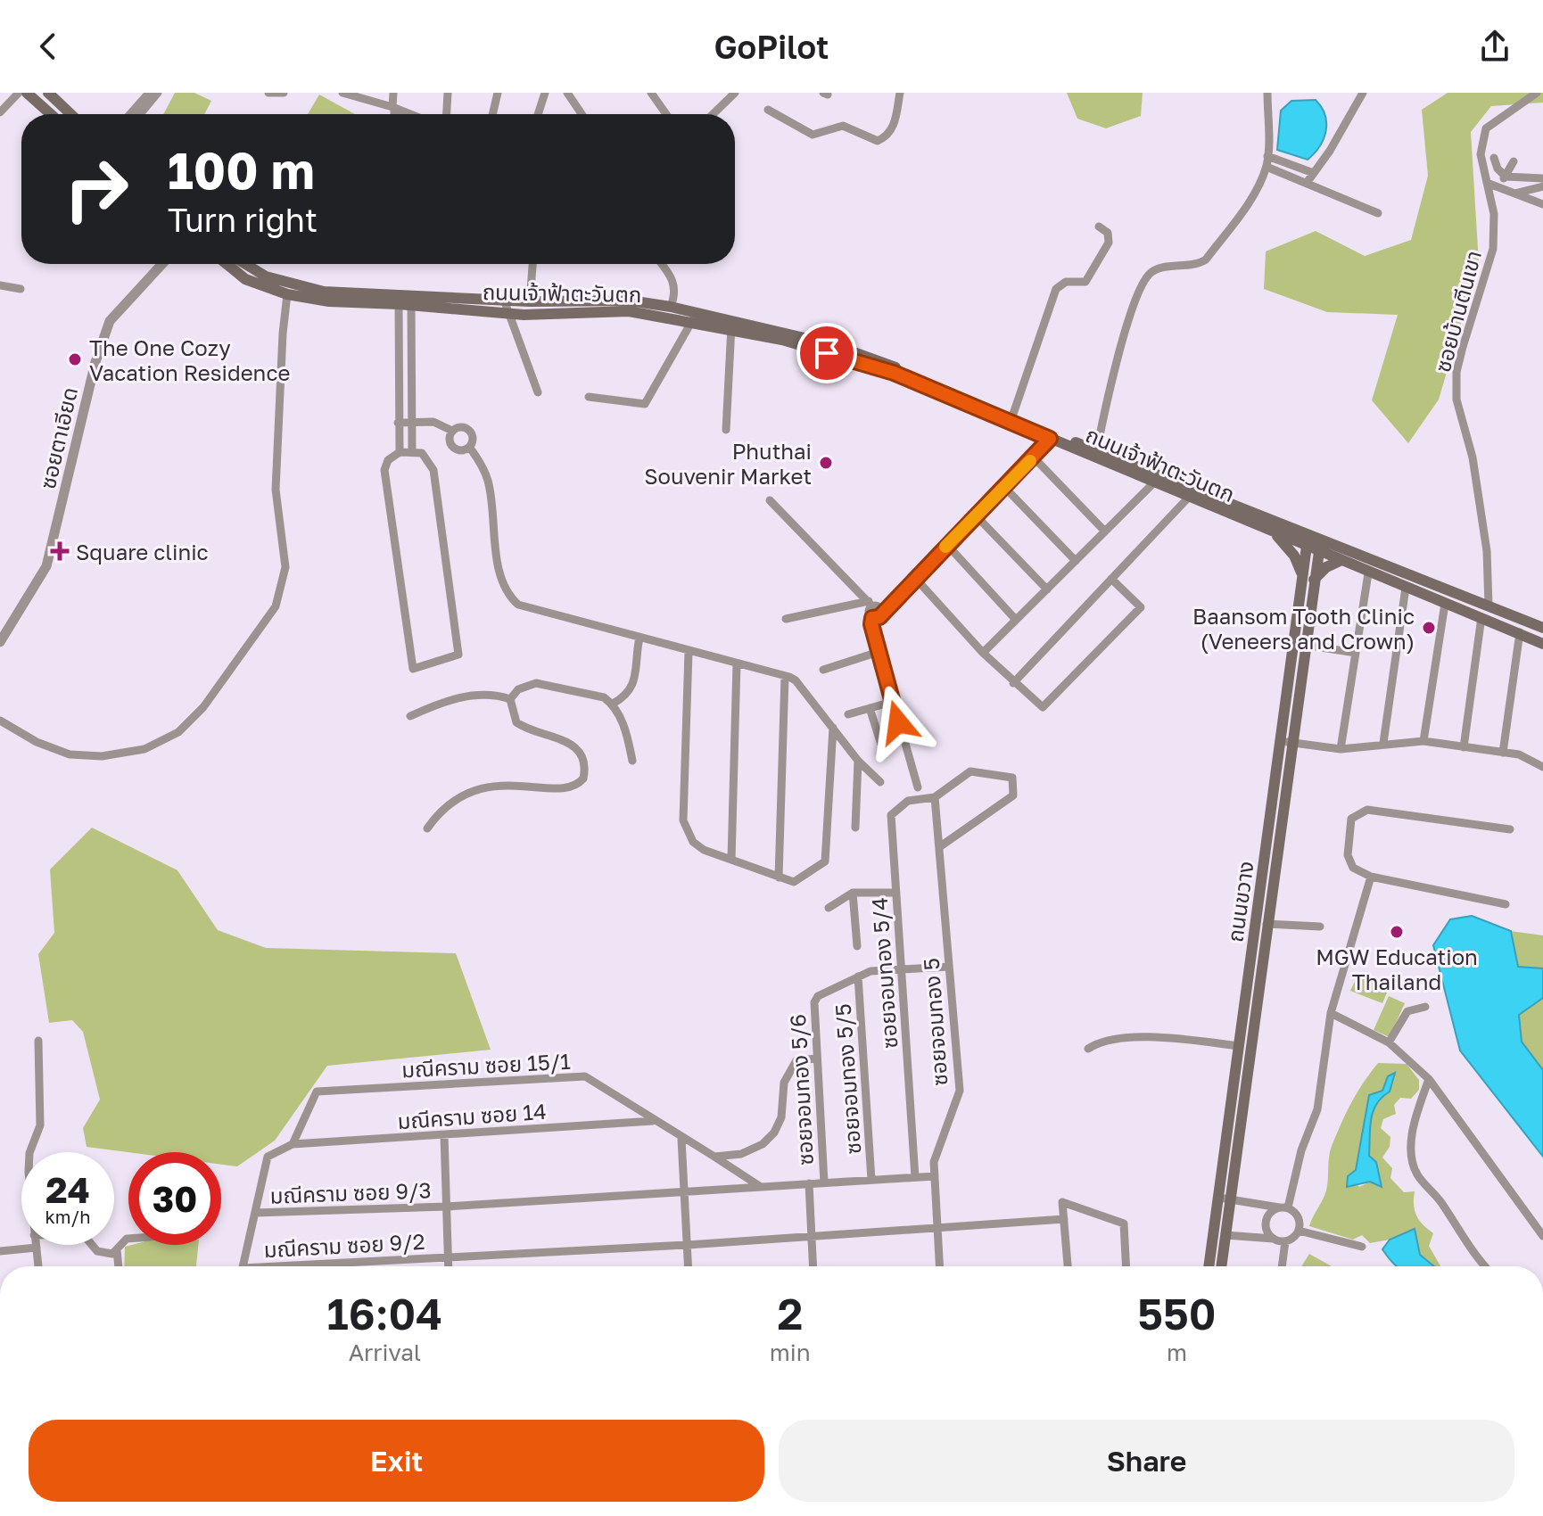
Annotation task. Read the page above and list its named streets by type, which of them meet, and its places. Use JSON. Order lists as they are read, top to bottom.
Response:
{
  "streets": {
    "main road": ["ถนนเจ้าฟ้าตะวันตก", "ถนนขวาง"],
    "street": [
      "ซอยบ้านตีนเขา",
      "ซอยตาเอียด",
      "ซอยจอมทอง 5/4",
      "ซอยจอมทอง 5",
      "มณีคราม ซอย 15/1",
      "ซอยจอมทอง 5/5",
      "ซอยจอมทอง 5/6",
      "มณีคราม ซอย 14",
      "มณีคราม ซอย 9/3",
      "มณีคราม ซอย 9/2"
    ]
  },
  "crossings": [
    ["ถนนเจ้าฟ้าตะวันตก", "ซอยบ้านตีนเขา"],
    ["ถนนเจ้าฟ้าตะวันตก", "ถนนขวาง"],
    ["ซอยจอมทอง 5/4", "ซอยจอมทอง 5"],
    ["ซอยจอมทอง 5/4", "มณีคราม ซอย 9/3"],
    ["ซอยจอมทอง 5", "มณีคราม ซอย 9/3"],
    ["ซอยจอมทอง 5", "มณีคราม ซอย 9/2"],
    ["มณีคราม ซอย 15/1", "มณีคราม ซอย 14"],
    ["มณีคราม ซอย 15/1", "มณีคราม ซอย 9/3"],
    ["ซอยจอมทอง 5/5", "ซอยจอมทอง 5/6"],
    ["ซอยจอมทอง 5/5", "มณีคราม ซอย 9/3"],
    ["ซอยจอมทอง 5/6", "มณีคราม ซอย 9/3"]
  ],
  "places": {
    "other": [
      "The One Cozy Vacation Residence",
      "Phuthai Souvenir Market",
      "Baansom Tooth Clinic (Veneers and Crown)",
      "MGW Education Thailand"
    ],
    "health": ["Square clinic"]
  },
  "page": {
    "header": "GoPilot",
    "turn": ["100 m", "Turn right"],
    "speed": "24 km/h",
    "limit": "30",
    "eta": [
      "16:04",
      "Arrival",
      "2",
      "min",
      "550",
      "m"
    ],
    "buttons": ["Exit", "Share"]
  }
}
